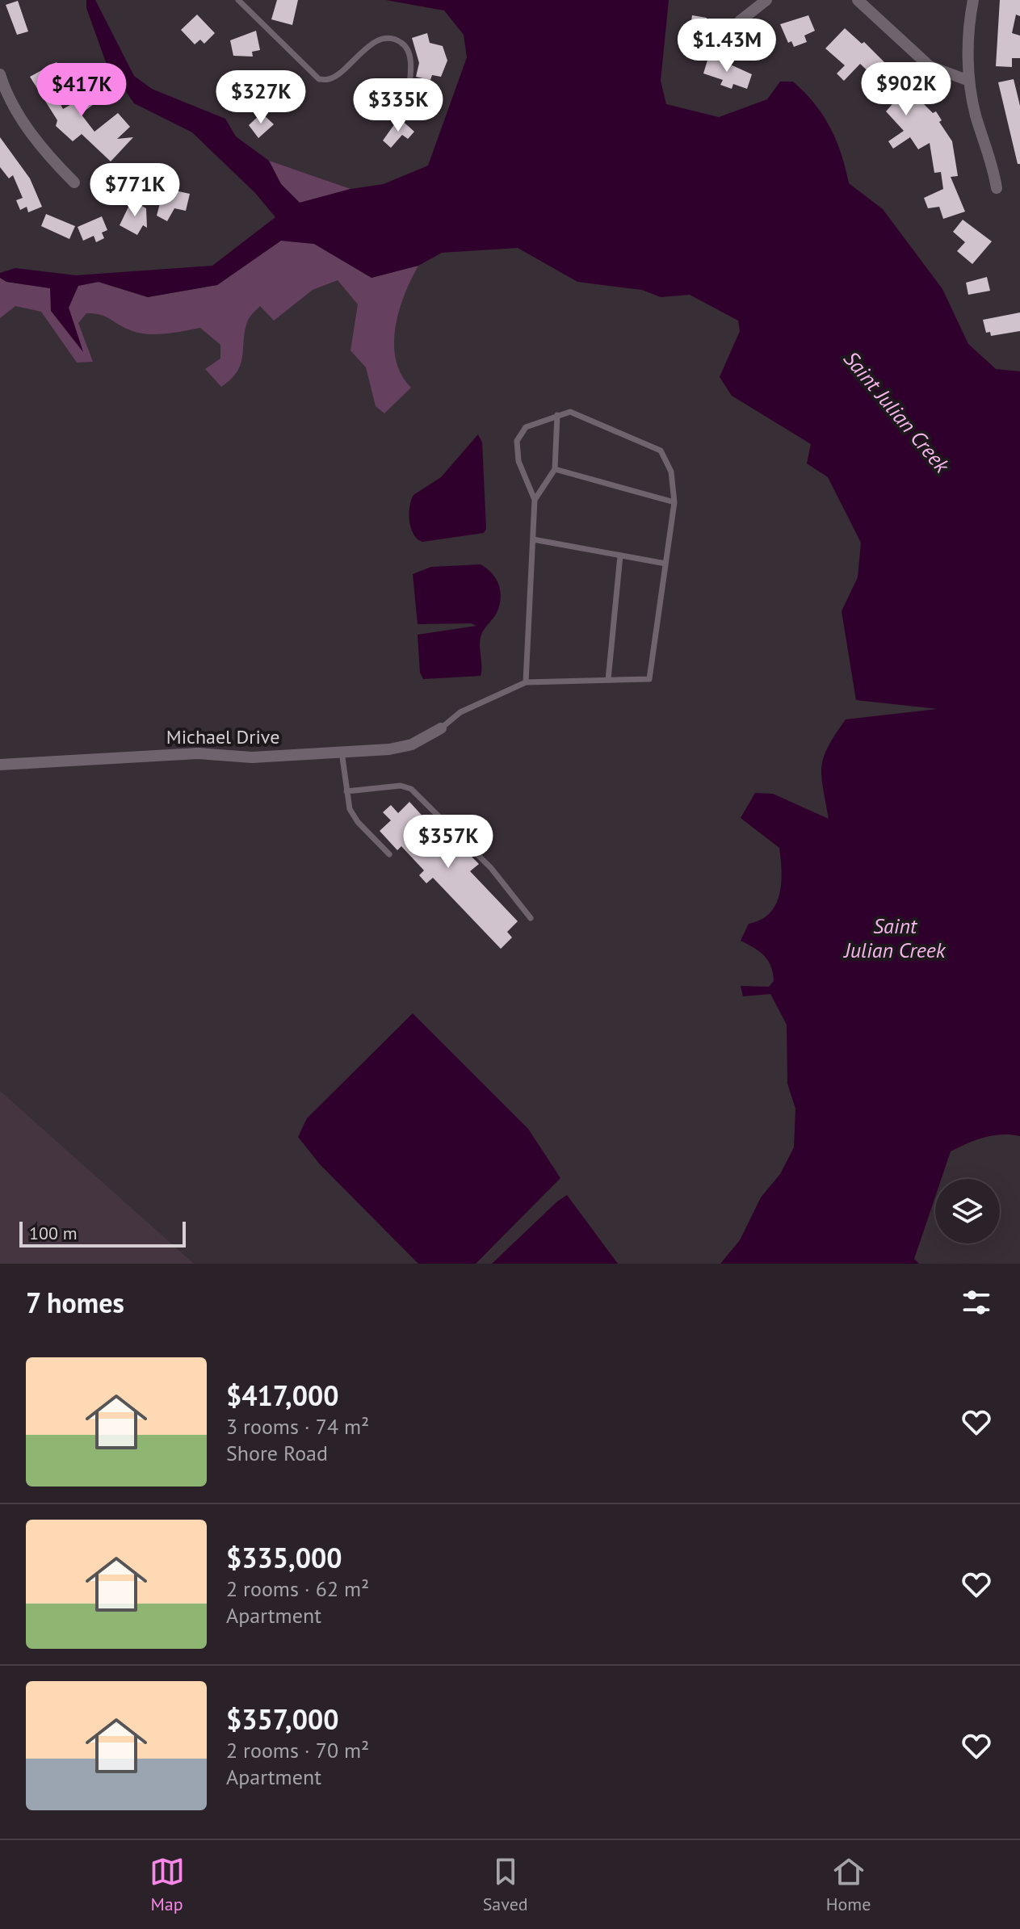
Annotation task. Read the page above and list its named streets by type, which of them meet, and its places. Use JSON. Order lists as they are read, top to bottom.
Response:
{
  "streets": {
    "street": ["Michael Drive"]
  },
  "water": ["Saint Julian Creek"],
  "scale_bar": "100 m",
  "page": {
    "price": [
      "$1.43M",
      "$902K",
      "$417K",
      "$327K",
      "$335K",
      "$771K",
      "$357K"
    ],
    "scale": "100 m",
    "heading": "7 homes",
    "list": [
      {
        "name": "$417,000",
        "note": "3 rooms · 74 m² · Shore Road"
      },
      {
        "name": "$335,000",
        "note": "2 rooms · 62 m² · Apartment"
      },
      {
        "name": "$357,000",
        "note": "2 rooms · 70 m² · Apartment"
      }
    ],
    "tabs": ["Map", "Saved", "Home"]
  }
}
